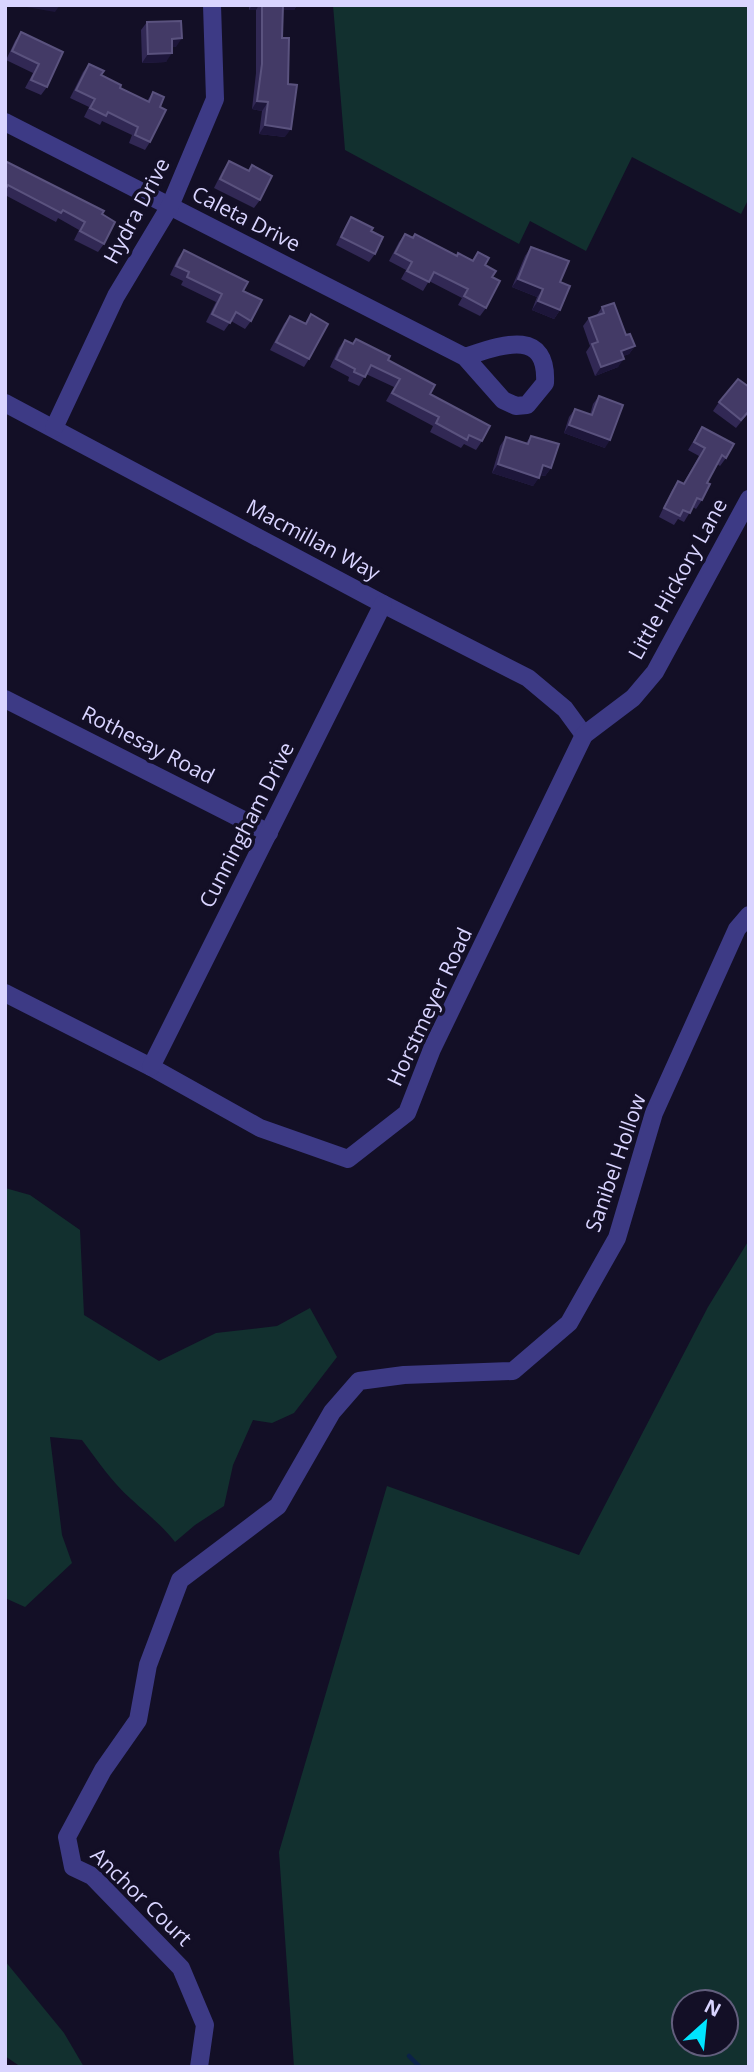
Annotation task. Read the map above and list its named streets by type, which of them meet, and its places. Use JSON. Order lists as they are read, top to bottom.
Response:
{
  "streets": {
    "street": [
      "Hydra Drive",
      "Caleta Drive",
      "Macmillan Way",
      "Little Hickory Lane",
      "Rothesay Road",
      "Cunningham Drive",
      "Horstmeyer Road",
      "Sanibel Hollow",
      "Anchor Court"
    ]
  },
  "crossings": [
    ["Hydra Drive", "Caleta Drive"],
    ["Hydra Drive", "Macmillan Way"],
    ["Macmillan Way", "Little Hickory Lane"],
    ["Macmillan Way", "Cunningham Drive"],
    ["Macmillan Way", "Horstmeyer Road"],
    ["Little Hickory Lane", "Horstmeyer Road"],
    ["Rothesay Road", "Cunningham Drive"],
    ["Cunningham Drive", "Horstmeyer Road"],
    ["Sanibel Hollow", "Anchor Court"]
  ],
  "north": "top right"
}
